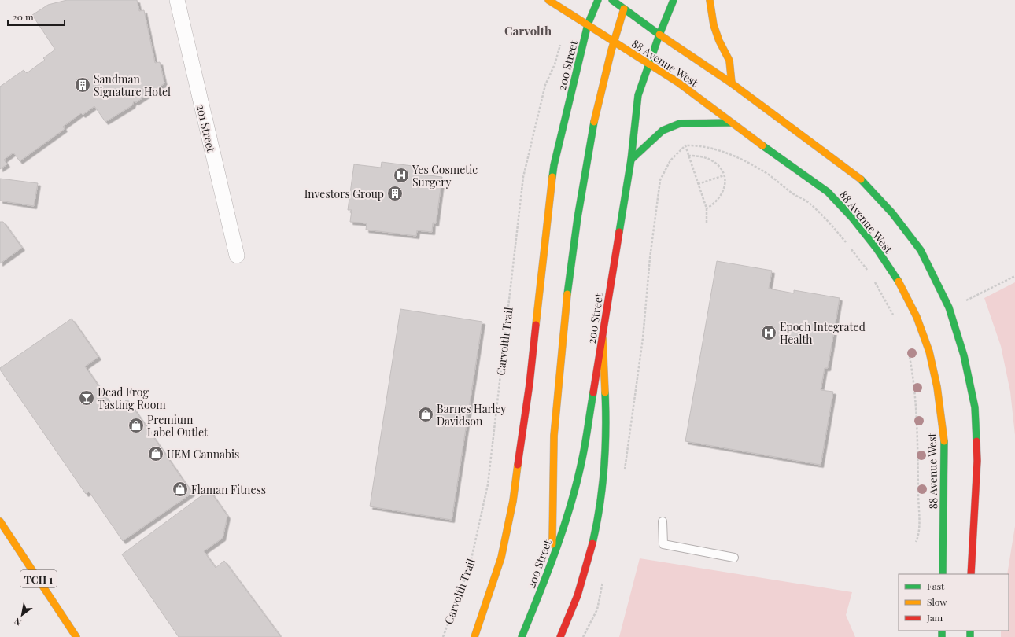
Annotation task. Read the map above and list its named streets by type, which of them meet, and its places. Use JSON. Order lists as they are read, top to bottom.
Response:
{
  "streets": {
    "main road": ["88 Avenue West", "200 Street", "TCH 1"],
    "street": ["201 Street"],
    "path": ["Carvolth Trail"]
  },
  "crossings": [
    ["88 Avenue West", "200 Street"]
  ],
  "districts": ["Carvolth"],
  "places": {
    "building": ["Sandman Signature Hotel", "Investors Group"],
    "hospital": ["Yes Cosmetic Surgery", "Epoch Integrated Health"],
    "bar": ["Dead Frog Tasting Room"],
    "shop": [
      "Barnes Harley Davidson",
      "Premium Label Outlet",
      "UEM Cannabis",
      "Flaman Fitness"
    ]
  },
  "legend": ["Fast", "Slow", "Jam"],
  "scale_bar": "20 m",
  "north": "bottom left"
}
